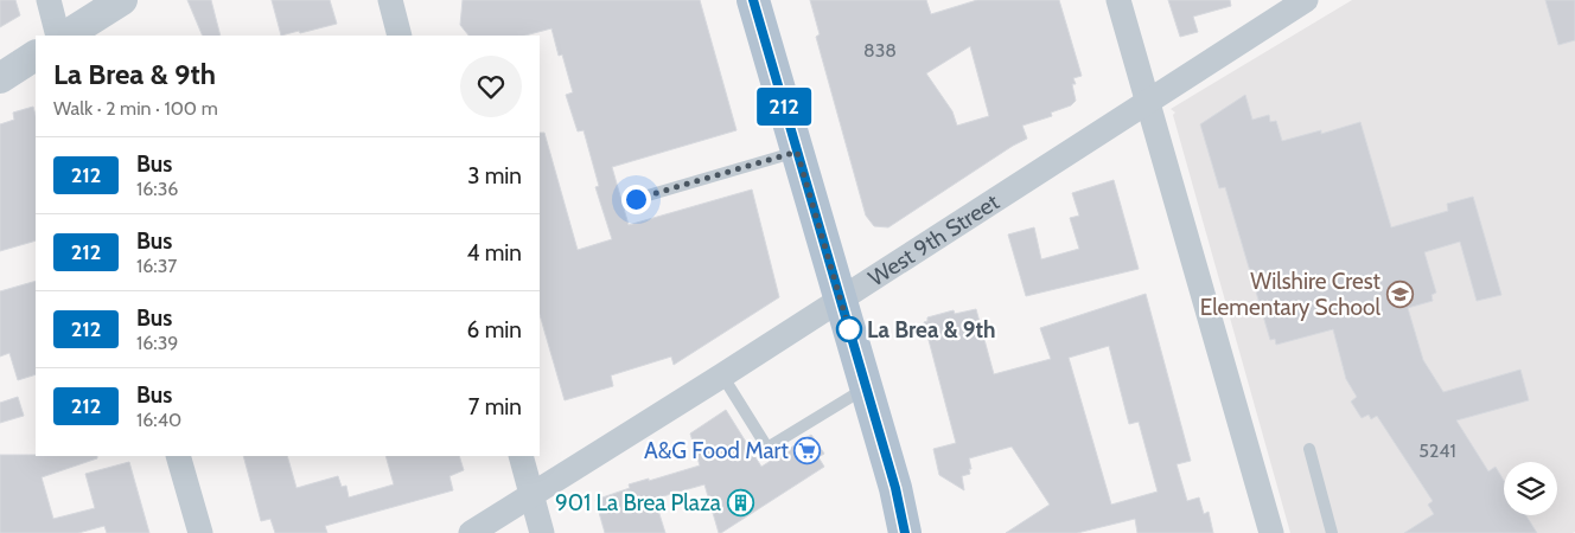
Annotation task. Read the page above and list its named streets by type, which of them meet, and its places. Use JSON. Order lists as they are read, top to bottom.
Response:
{
  "streets": {
    "street": ["West 9th Street"]
  },
  "places": {
    "school or university": ["Wilshire Crest Elementary School"],
    "other": ["La Brea & 9th"],
    "supermarket": ["A&G Food Mart"],
    "building": ["901 La Brea Plaza"]
  },
  "lines": ["bus line 212"],
  "house_numbers": ["838", "5241"],
  "page": {
    "on_map": "212",
    "heading": ["La Brea & 9th", "Walk · 2 min · 100 m"],
    "list": [
      {
        "mark": "212",
        "name": "Bus",
        "note": "16:36",
        "value": "3 min"
      },
      {
        "mark": "212",
        "name": "Bus",
        "note": "16:37",
        "value": "4 min"
      },
      {
        "mark": "212",
        "name": "Bus",
        "note": "16:39",
        "value": "6 min"
      },
      {
        "mark": "212",
        "name": "Bus",
        "note": "16:40",
        "value": "7 min"
      }
    ]
  }
}
